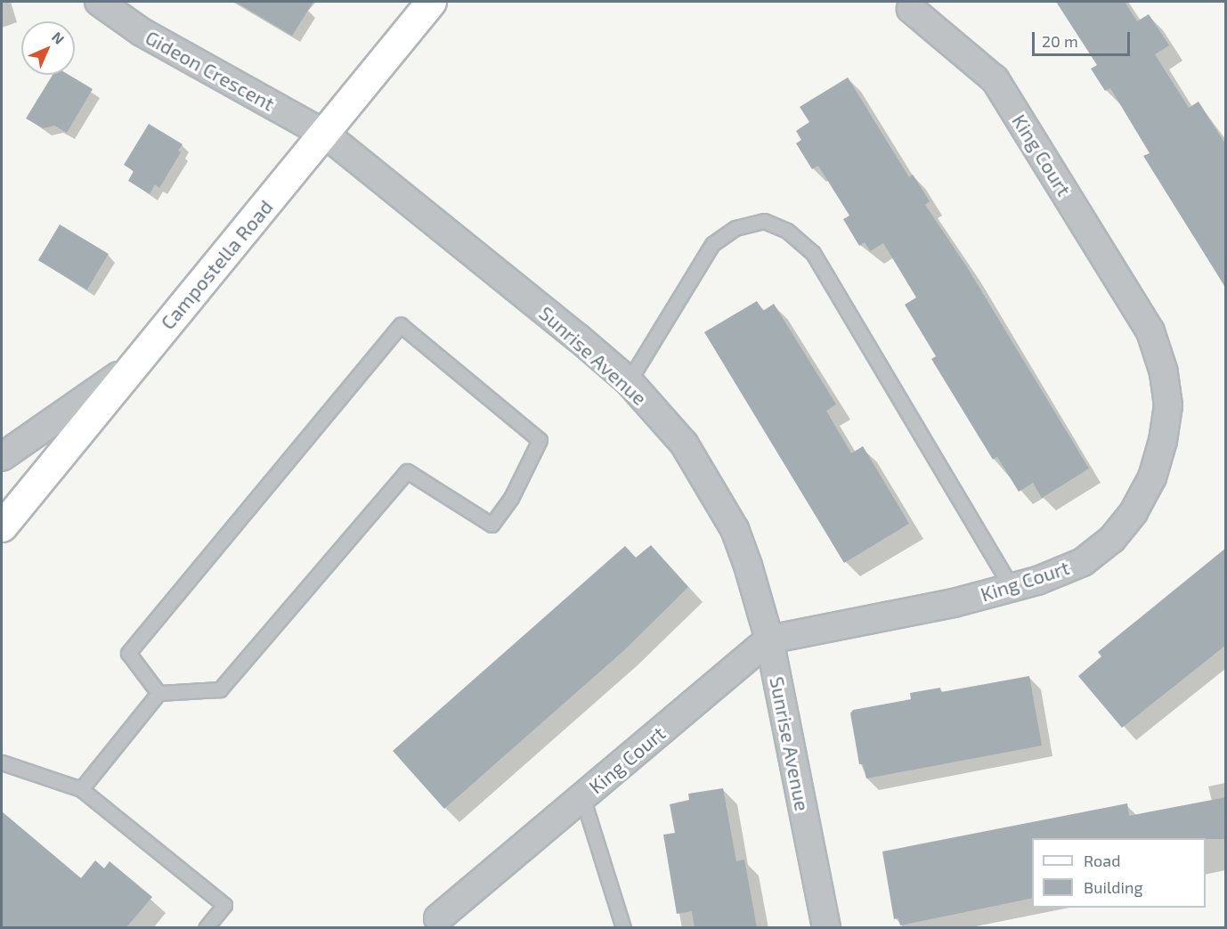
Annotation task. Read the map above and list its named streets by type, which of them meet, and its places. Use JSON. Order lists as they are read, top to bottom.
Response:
{
  "streets": {
    "main road": ["Campostella Road"],
    "street": ["Gideon Crescent", "King Court", "Sunrise Avenue"]
  },
  "crossings": [
    ["Gideon Crescent", "Campostella Road"],
    ["Gideon Crescent", "Sunrise Avenue"],
    ["King Court", "Sunrise Avenue"],
    ["Campostella Road", "Sunrise Avenue"]
  ],
  "legend": ["Road", "Building"],
  "scale_bar": "20 m",
  "north": "top right"
}
